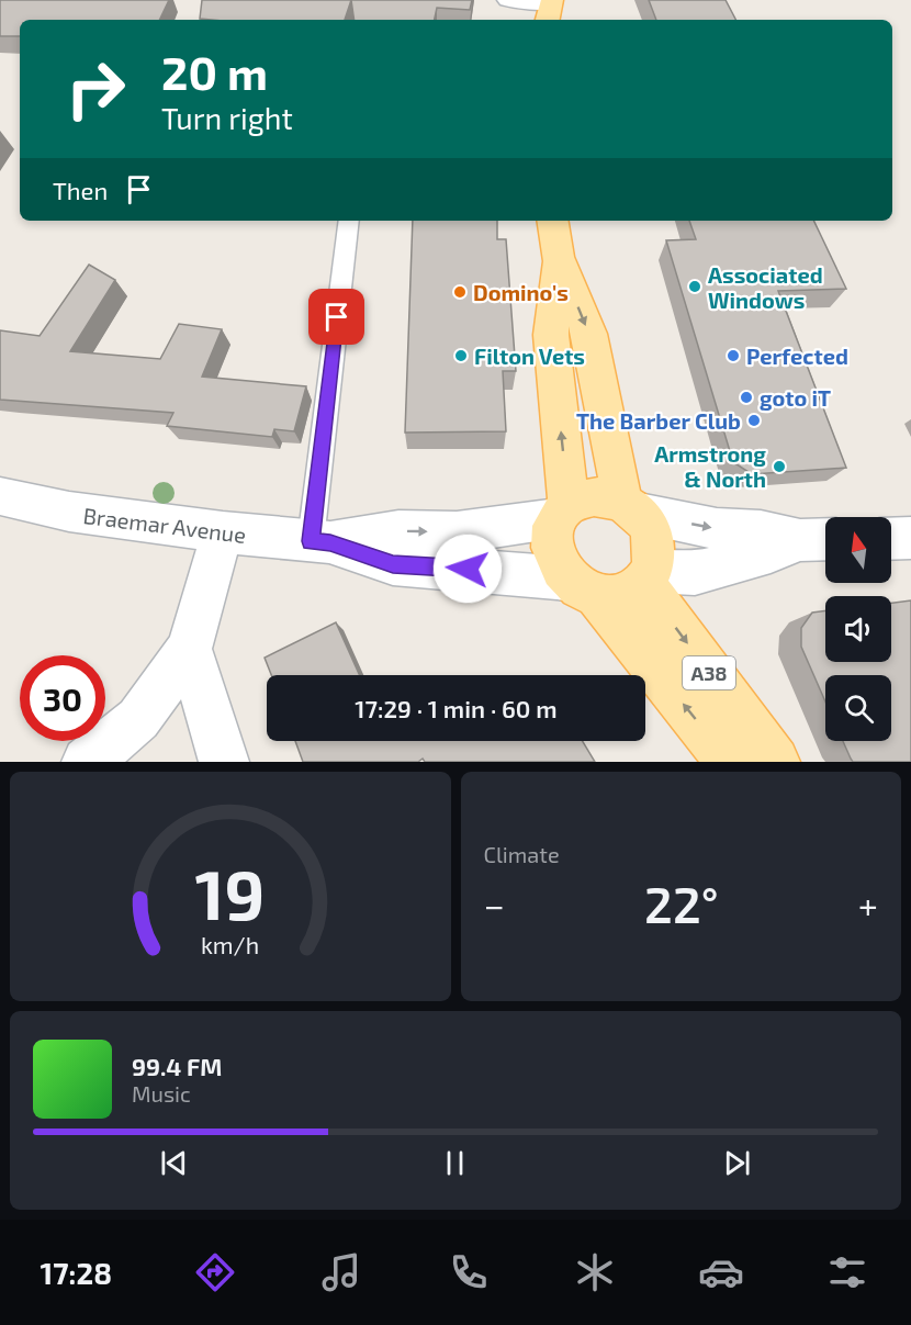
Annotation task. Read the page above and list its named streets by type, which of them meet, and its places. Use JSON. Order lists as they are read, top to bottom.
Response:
{
  "streets": {
    "main road": ["A38"],
    "street": ["Braemar Avenue"]
  },
  "crossings": [
    ["Braemar Avenue", "A38"]
  ],
  "places": [
    "Associated Windows",
    "Domino's",
    "Filton Vets",
    "Perfected",
    "goto iT",
    "The Barber Club",
    "Armstrong & North"
  ],
  "north": "top",
  "page": {
    "turn": ["20 m", "Turn right"],
    "then": "Then",
    "limit": "30",
    "trip": "17:29 · 1 min · 60 m",
    "tile": "Climate",
    "heat": ["−", "22°", "+"],
    "song": ["99.4 FM", "Music"],
    "tabs": "17:28",
    "gauge": ["19", "km/h"]
  }
}
